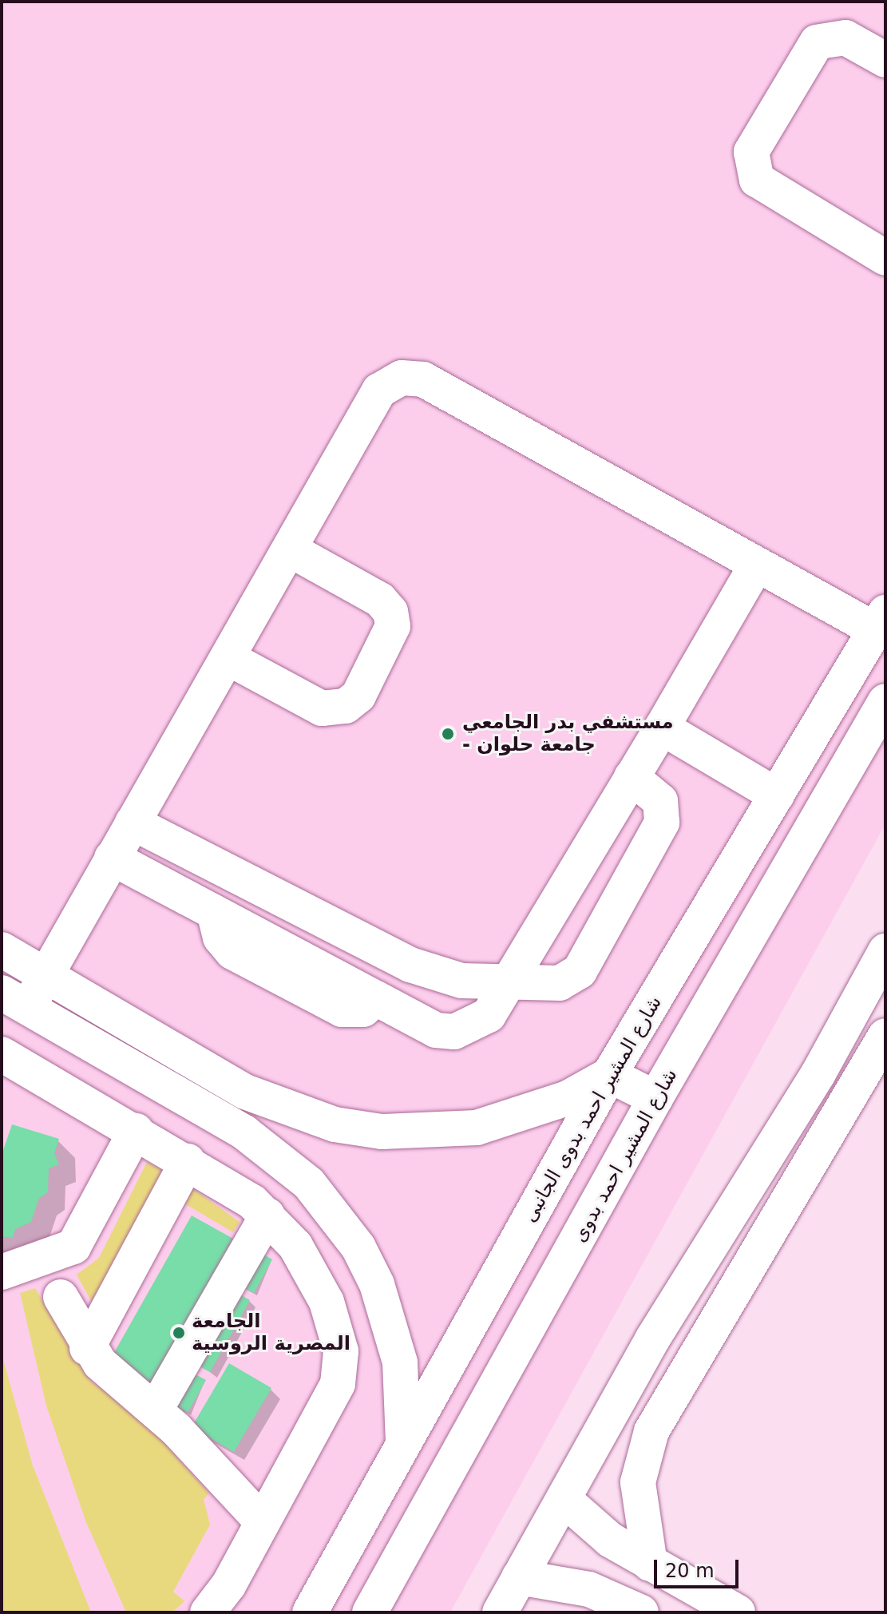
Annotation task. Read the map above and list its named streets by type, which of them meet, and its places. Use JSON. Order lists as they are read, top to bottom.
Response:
{
  "streets": {
    "street": ["شارع المشير احمد بدوى الجانبى", "شارع المشير احمد بدوى"]
  },
  "places": ["مستشفي بدر الجامعي - جامعة حلوان", "الجامعة المصرية الروسية"],
  "scale_bar": "20 m"
}
